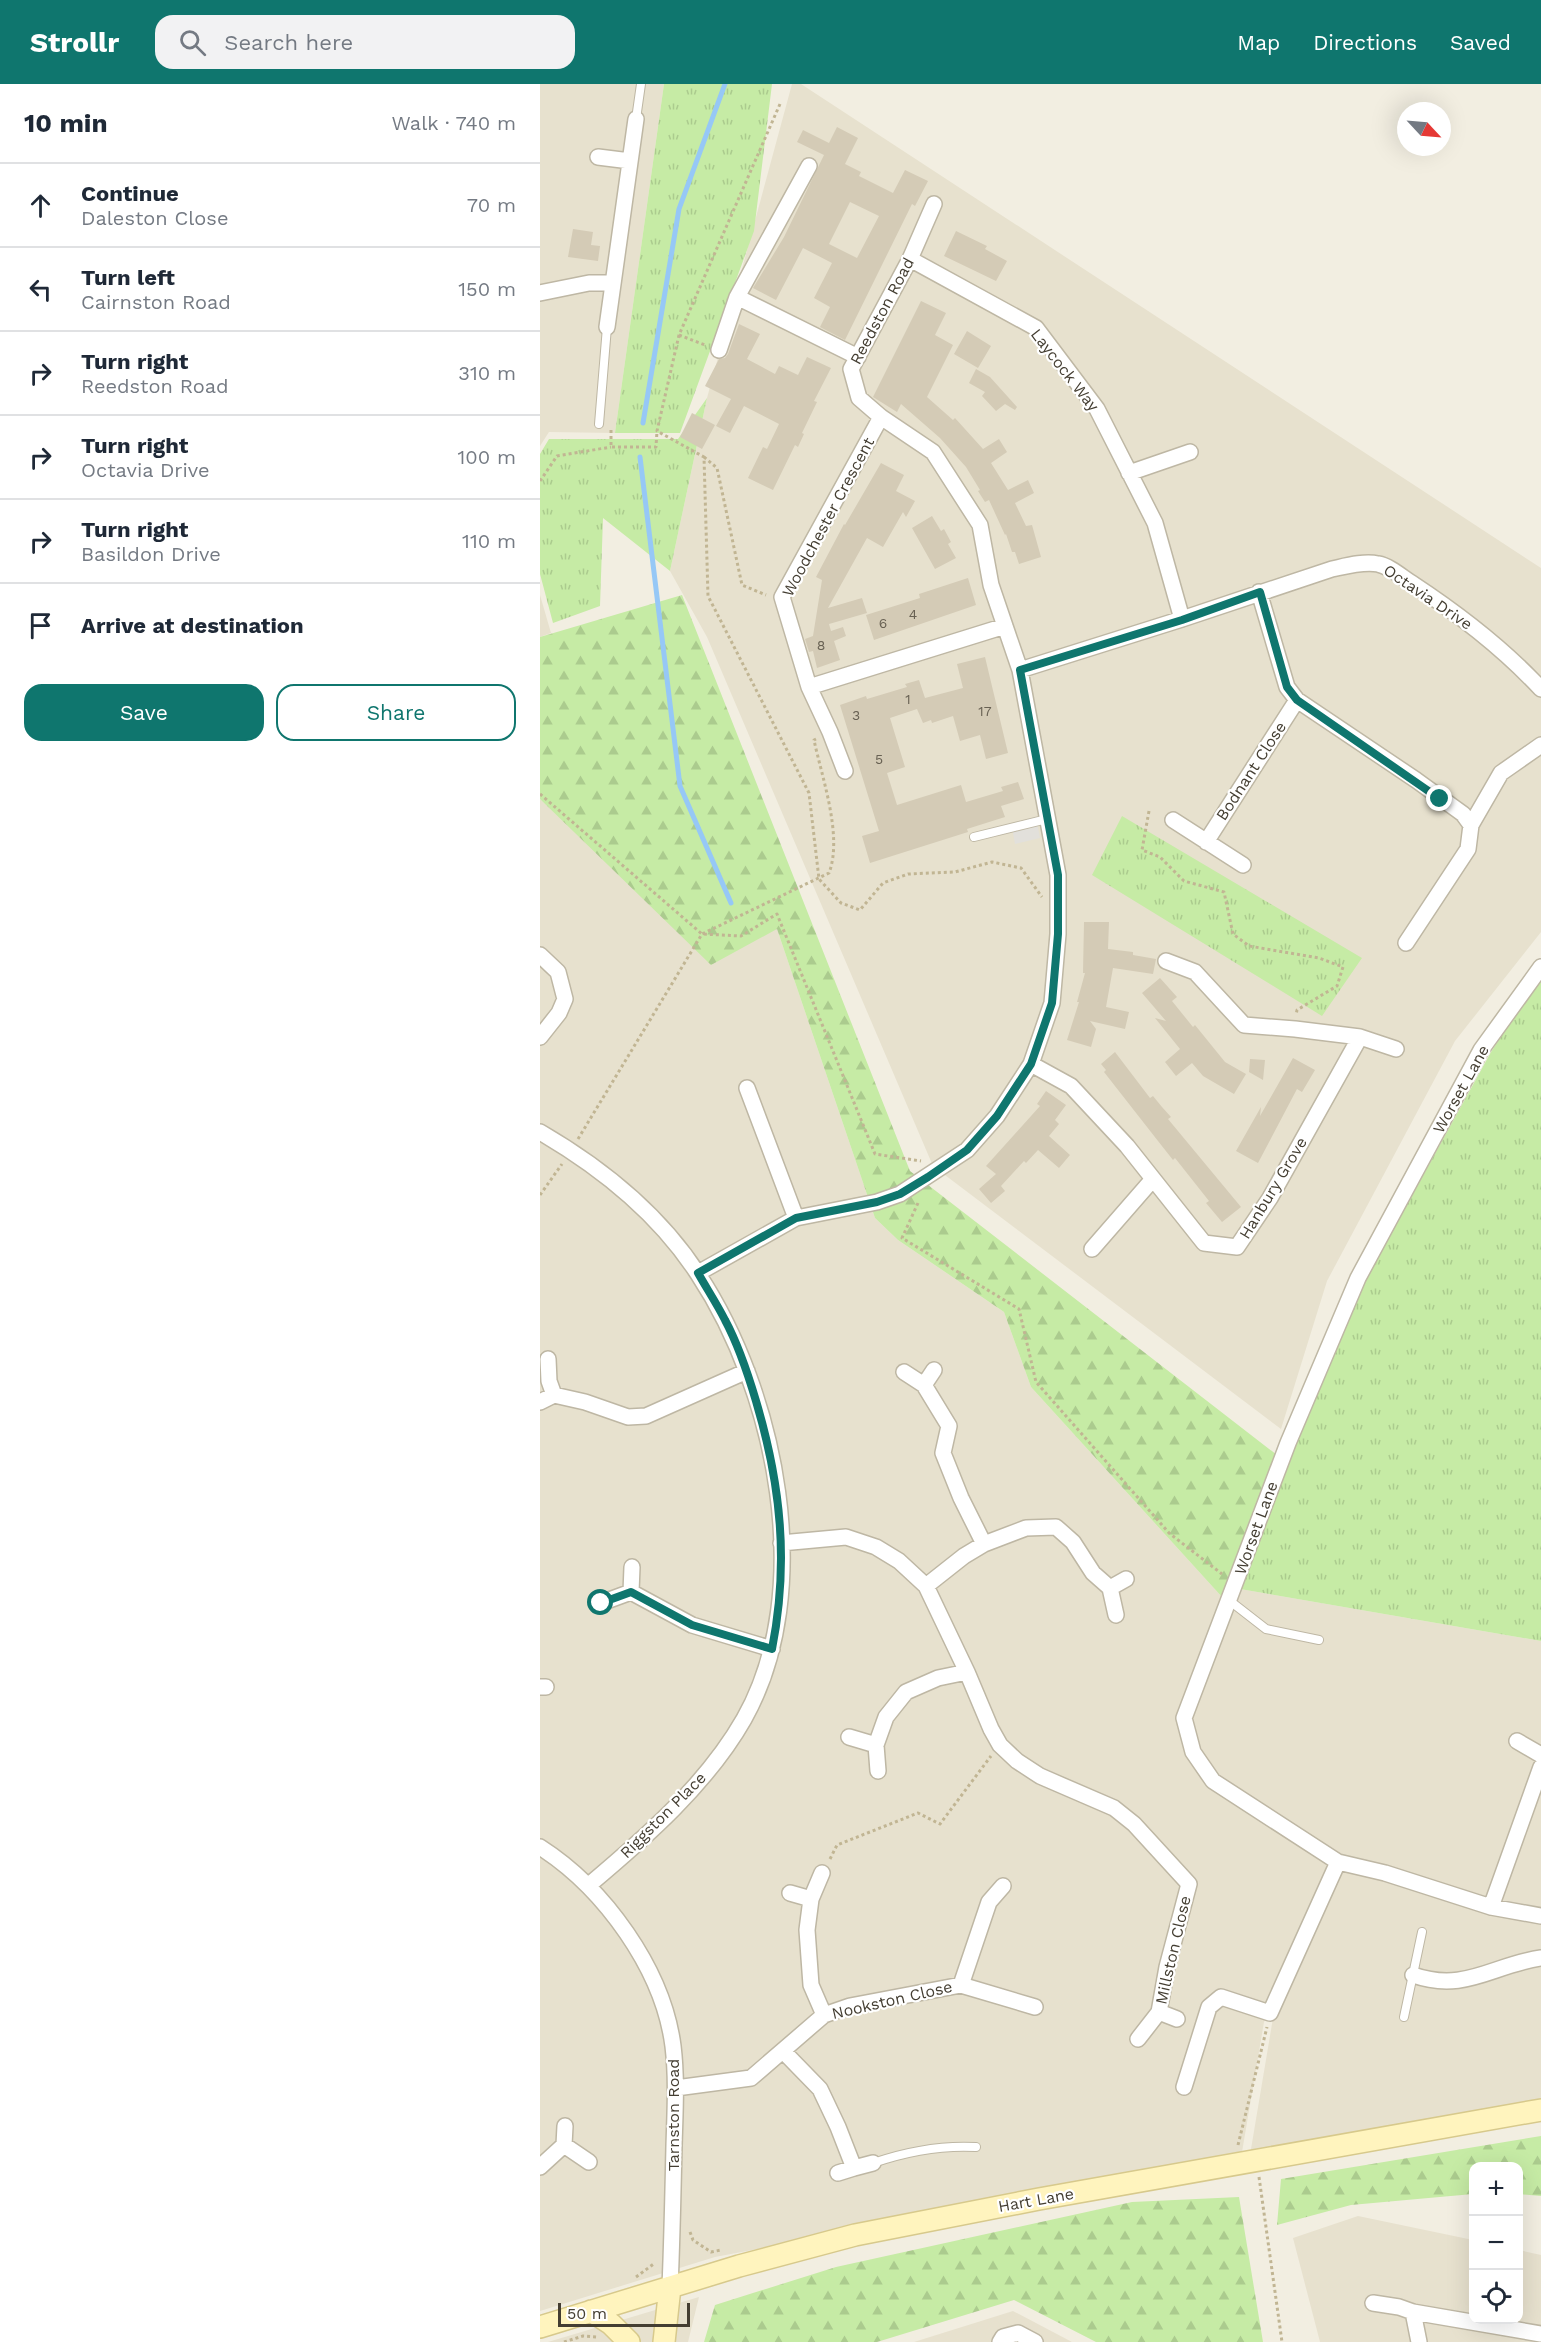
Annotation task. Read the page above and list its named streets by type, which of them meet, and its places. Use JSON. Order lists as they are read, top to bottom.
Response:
{
  "streets": {
    "street": [
      "Reedston Road",
      "Laycock Way",
      "Woodchester Crescent",
      "Octavia Drive",
      "Bodnant Close",
      "Worset Lane",
      "Hanbury Grove",
      "Riggston Place",
      "Millston Close",
      "Nookston Close",
      "Tarnston Road",
      "Hart Lane"
    ]
  },
  "crossings": [
    ["Reedston Road", "Laycock Way"],
    ["Reedston Road", "Woodchester Crescent"],
    ["Reedston Road", "Octavia Drive"],
    ["Reedston Road", "Hanbury Grove"],
    ["Reedston Road", "Riggston Place"],
    ["Laycock Way", "Octavia Drive"],
    ["Riggston Place", "Millston Close"],
    ["Riggston Place", "Tarnston Road"],
    ["Nookston Close", "Tarnston Road"],
    ["Tarnston Road", "Hart Lane"]
  ],
  "house_numbers": [
    "4",
    "6",
    "8",
    "1",
    "17",
    "3",
    "5"
  ],
  "scale_bar": "50 m",
  "north": "bottom right",
  "page": {
    "header": "Strollr",
    "search": "Search here",
    "nav": ["Map", "Directions", "Saved"],
    "heading": ["10 min", "Walk · 740 m"],
    "list": [
      ["Continue", "Daleston Close", "70 m"],
      ["Turn left", "Cairnston Road", "150 m"],
      ["Turn right", "Reedston Road", "310 m"],
      ["Turn right", "Octavia Drive", "100 m"],
      ["Turn right", "Basildon Drive", "110 m"],
      "Arrive at destination"
    ],
    "buttons": ["Save", "Share"],
    "map_buttons": ["+", "−"],
    "scale": "50 m"
  }
}
